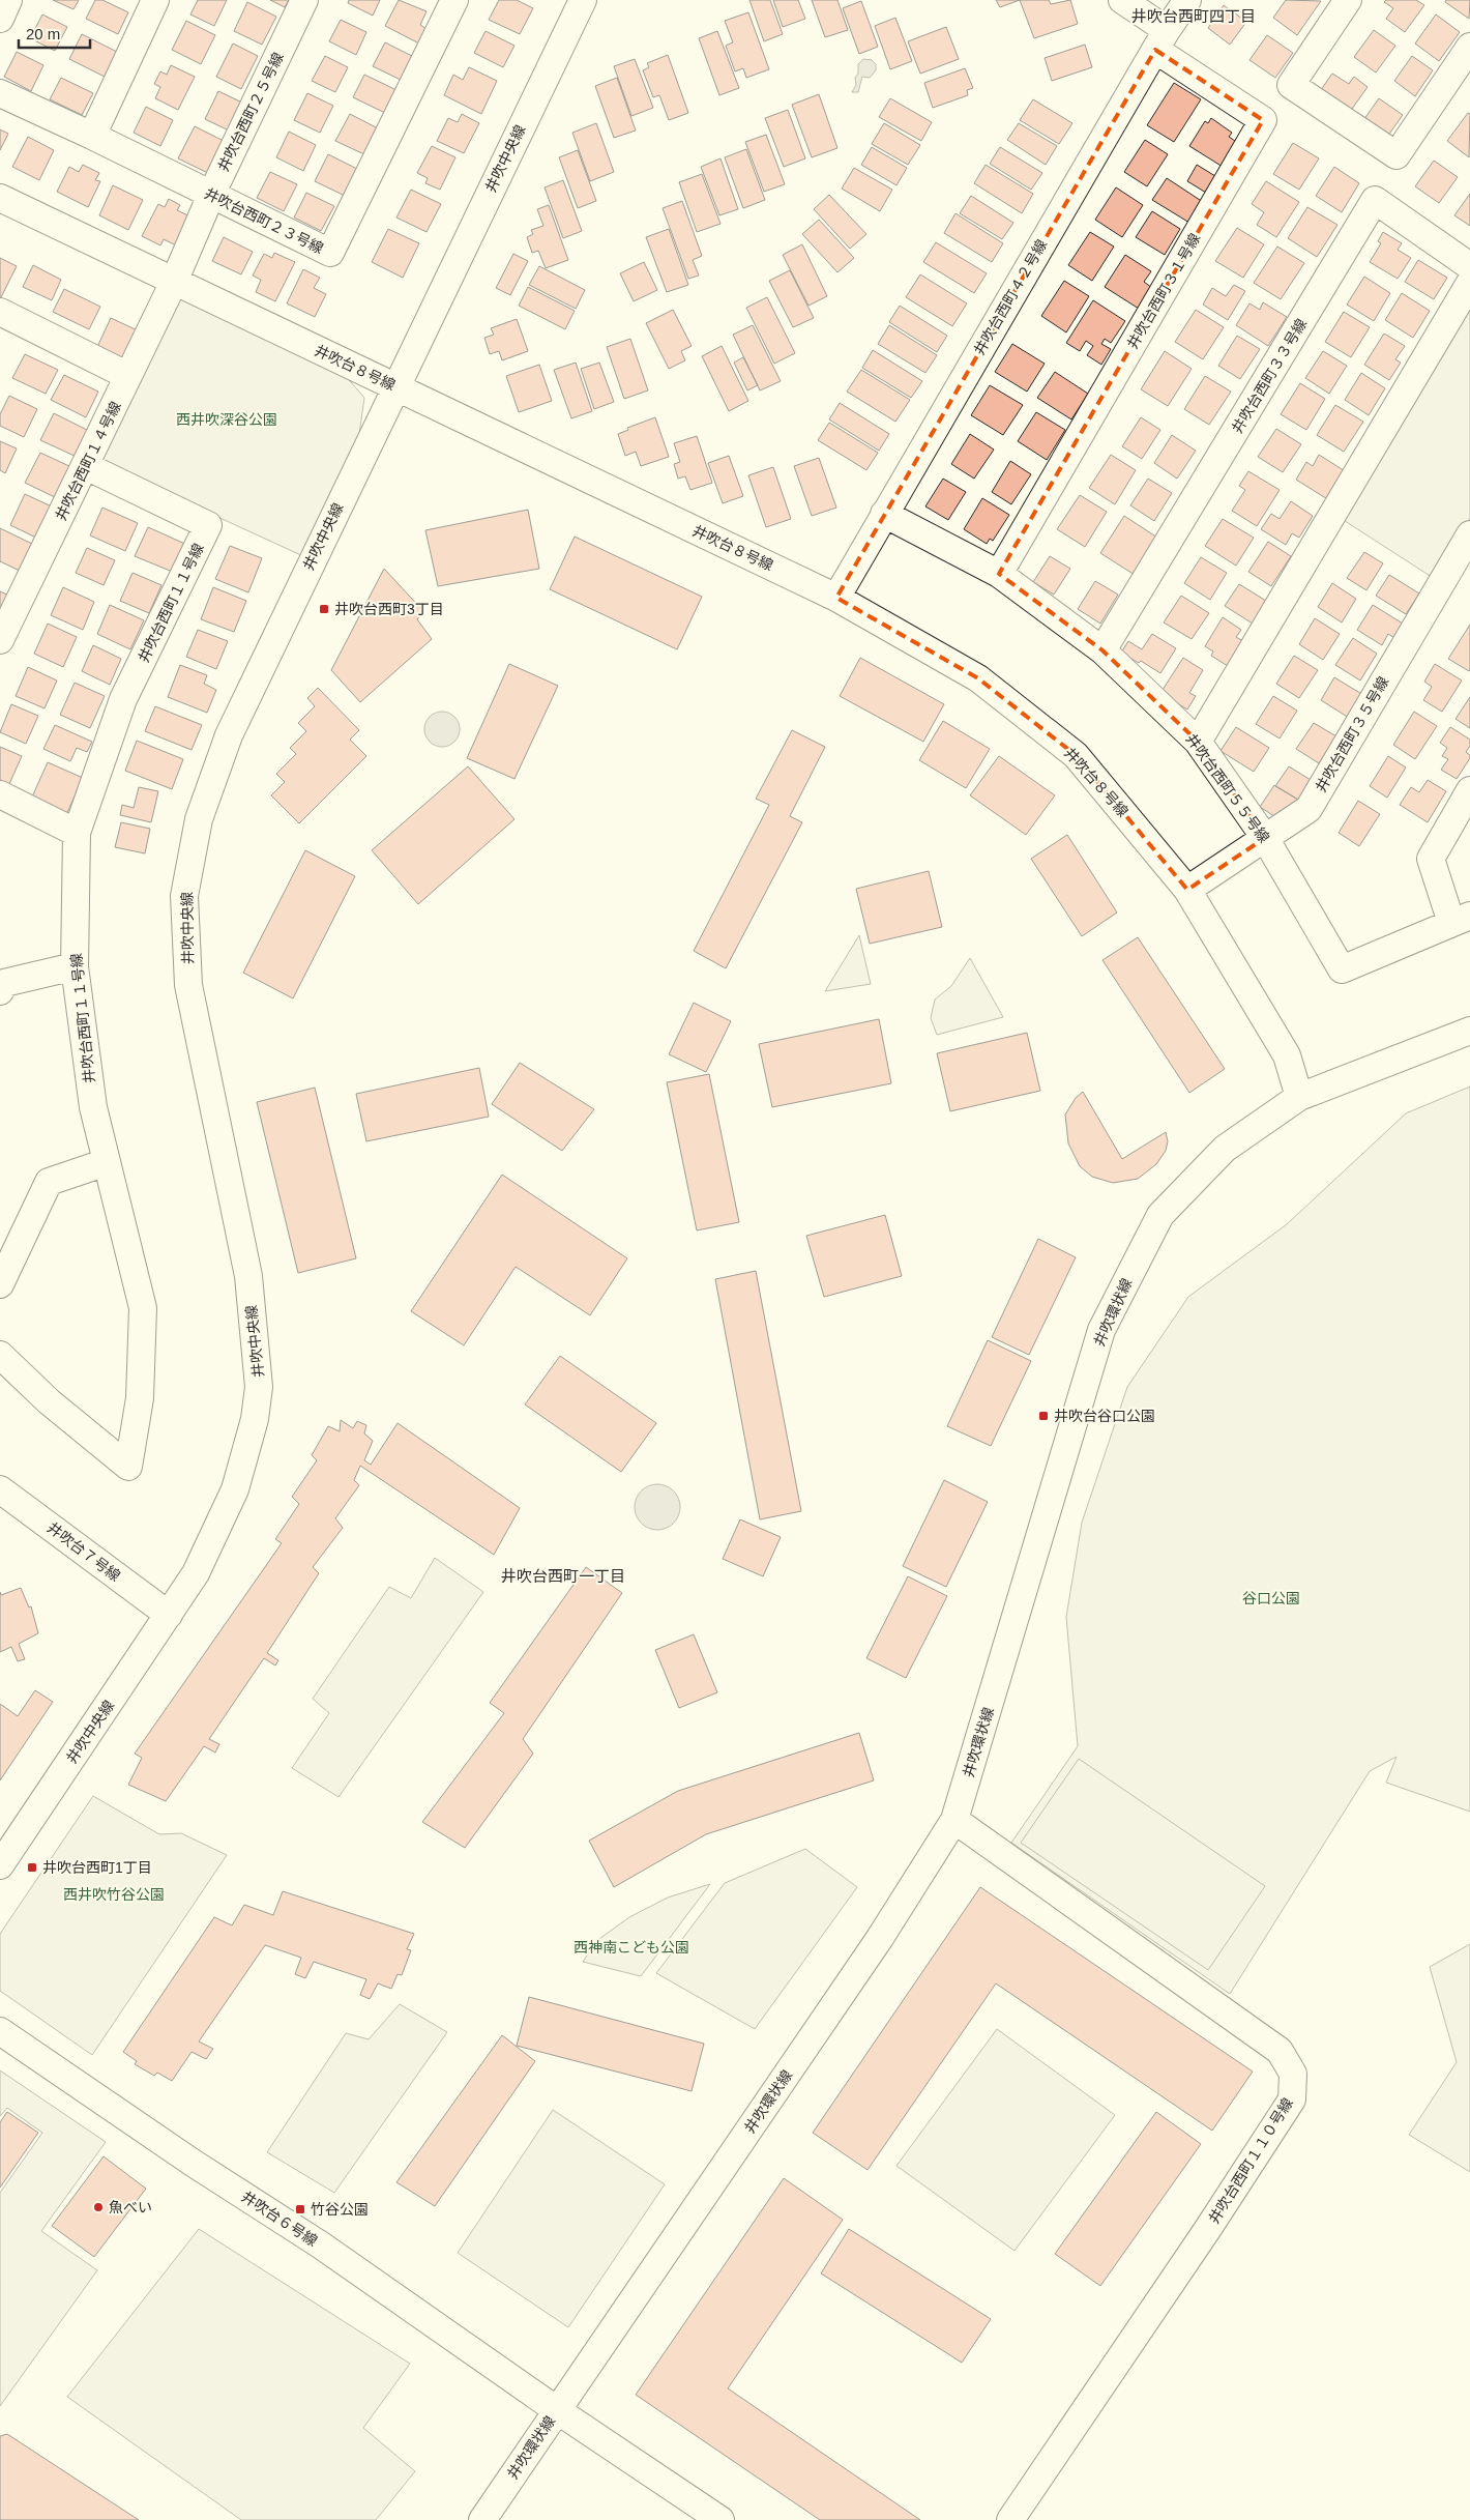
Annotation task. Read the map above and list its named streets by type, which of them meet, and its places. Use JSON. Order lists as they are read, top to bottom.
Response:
{
  "streets": {
    "street": [
      "井吹台西町２５号線",
      "井吹中央線",
      "井吹台西町２３号線",
      "井吹台西町３１号線",
      "井吹台西町４２号線",
      "井吹台８号線",
      "井吹台西町３３号線",
      "井吹台西町１４号線",
      "井吹台西町１１号線",
      "井吹台西町３５号線",
      "井吹台西町５５号線",
      "井吹環状線",
      "井吹台７号線",
      "井吹台西町１１０号線",
      "井吹台６号線"
    ]
  },
  "crossings": [
    ["井吹台西町２５号線", "井吹台西町２３号線"],
    ["井吹台西町２５号線", "井吹台８号線"],
    ["井吹台西町２５号線", "井吹台西町１４号線"],
    ["井吹中央線", "井吹台８号線"],
    ["井吹中央線", "井吹台７号線"],
    ["井吹台西町３１号線", "井吹台西町４２号線"],
    ["井吹台西町３１号線", "井吹台西町５５号線"],
    ["井吹台西町４２号線", "井吹台８号線"],
    ["井吹台西町４２号線", "井吹台西町５５号線"],
    ["井吹台８号線", "井吹台西町１４号線"],
    ["井吹台８号線", "井吹台西町３５号線"],
    ["井吹台８号線", "井吹環状線"],
    ["井吹台西町３３号線", "井吹台西町５５号線"],
    ["井吹台西町１４号線", "井吹台西町１１号線"],
    ["井吹台西町３５号線", "井吹台西町５５号線"],
    ["井吹環状線", "井吹台西町１１０号線"],
    ["井吹環状線", "井吹台６号線"]
  ],
  "districts": ["井吹台西町四丁目", "井吹台西町一丁目"],
  "parks": [
    "西井吹深谷公園",
    "谷口公園",
    "西井吹竹谷公園",
    "西神南こども公園"
  ],
  "places": {
    "transit": [
      "井吹台西町3丁目",
      "井吹台谷口公園",
      "井吹台西町1丁目",
      "竹谷公園"
    ],
    "other": ["魚べい"]
  },
  "scale_bar": "20 m"
}
